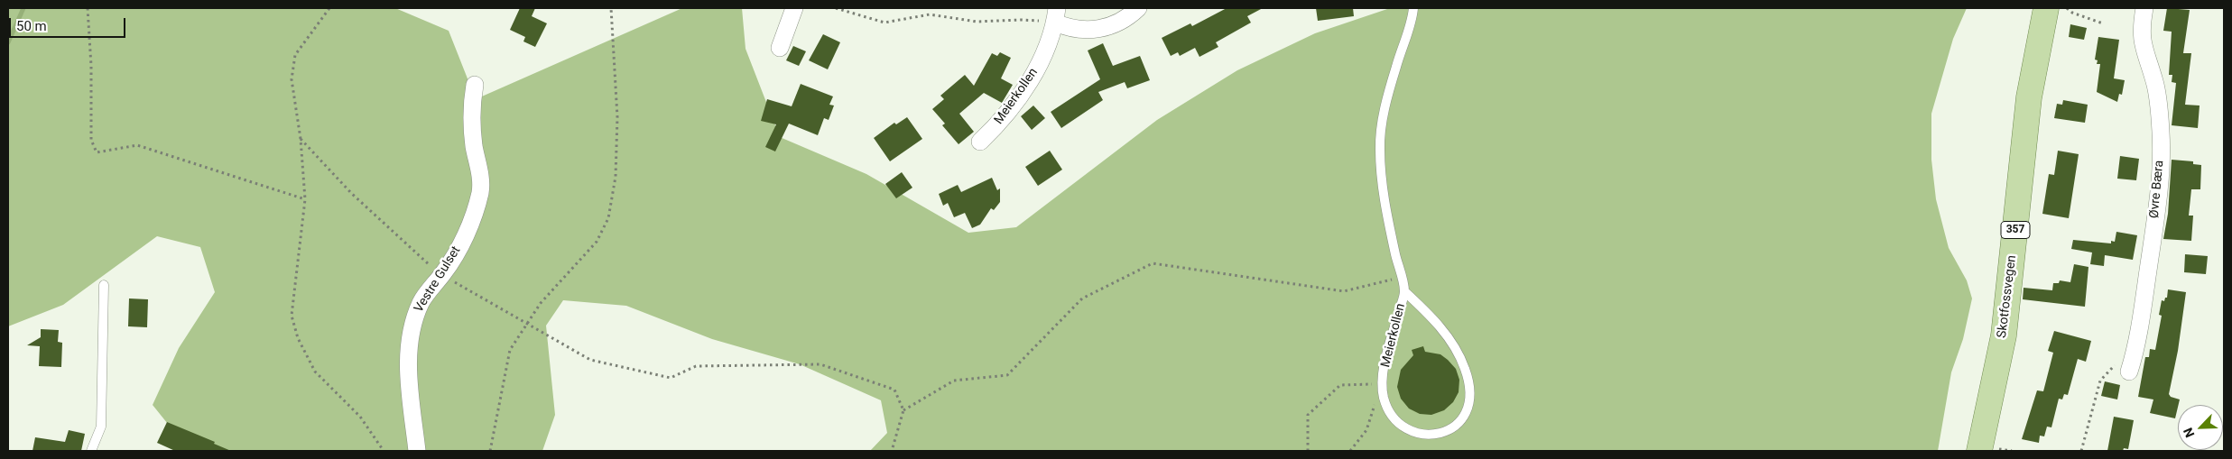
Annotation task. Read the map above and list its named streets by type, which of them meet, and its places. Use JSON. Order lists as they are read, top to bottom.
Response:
{
  "streets": {
    "main road": ["357", "Skotfossvegen"],
    "street": ["Meierkollen", "Øvre Bæra", "Vestre Gulset"]
  },
  "scale_bar": "50 m",
  "north": "bottom left"
}
